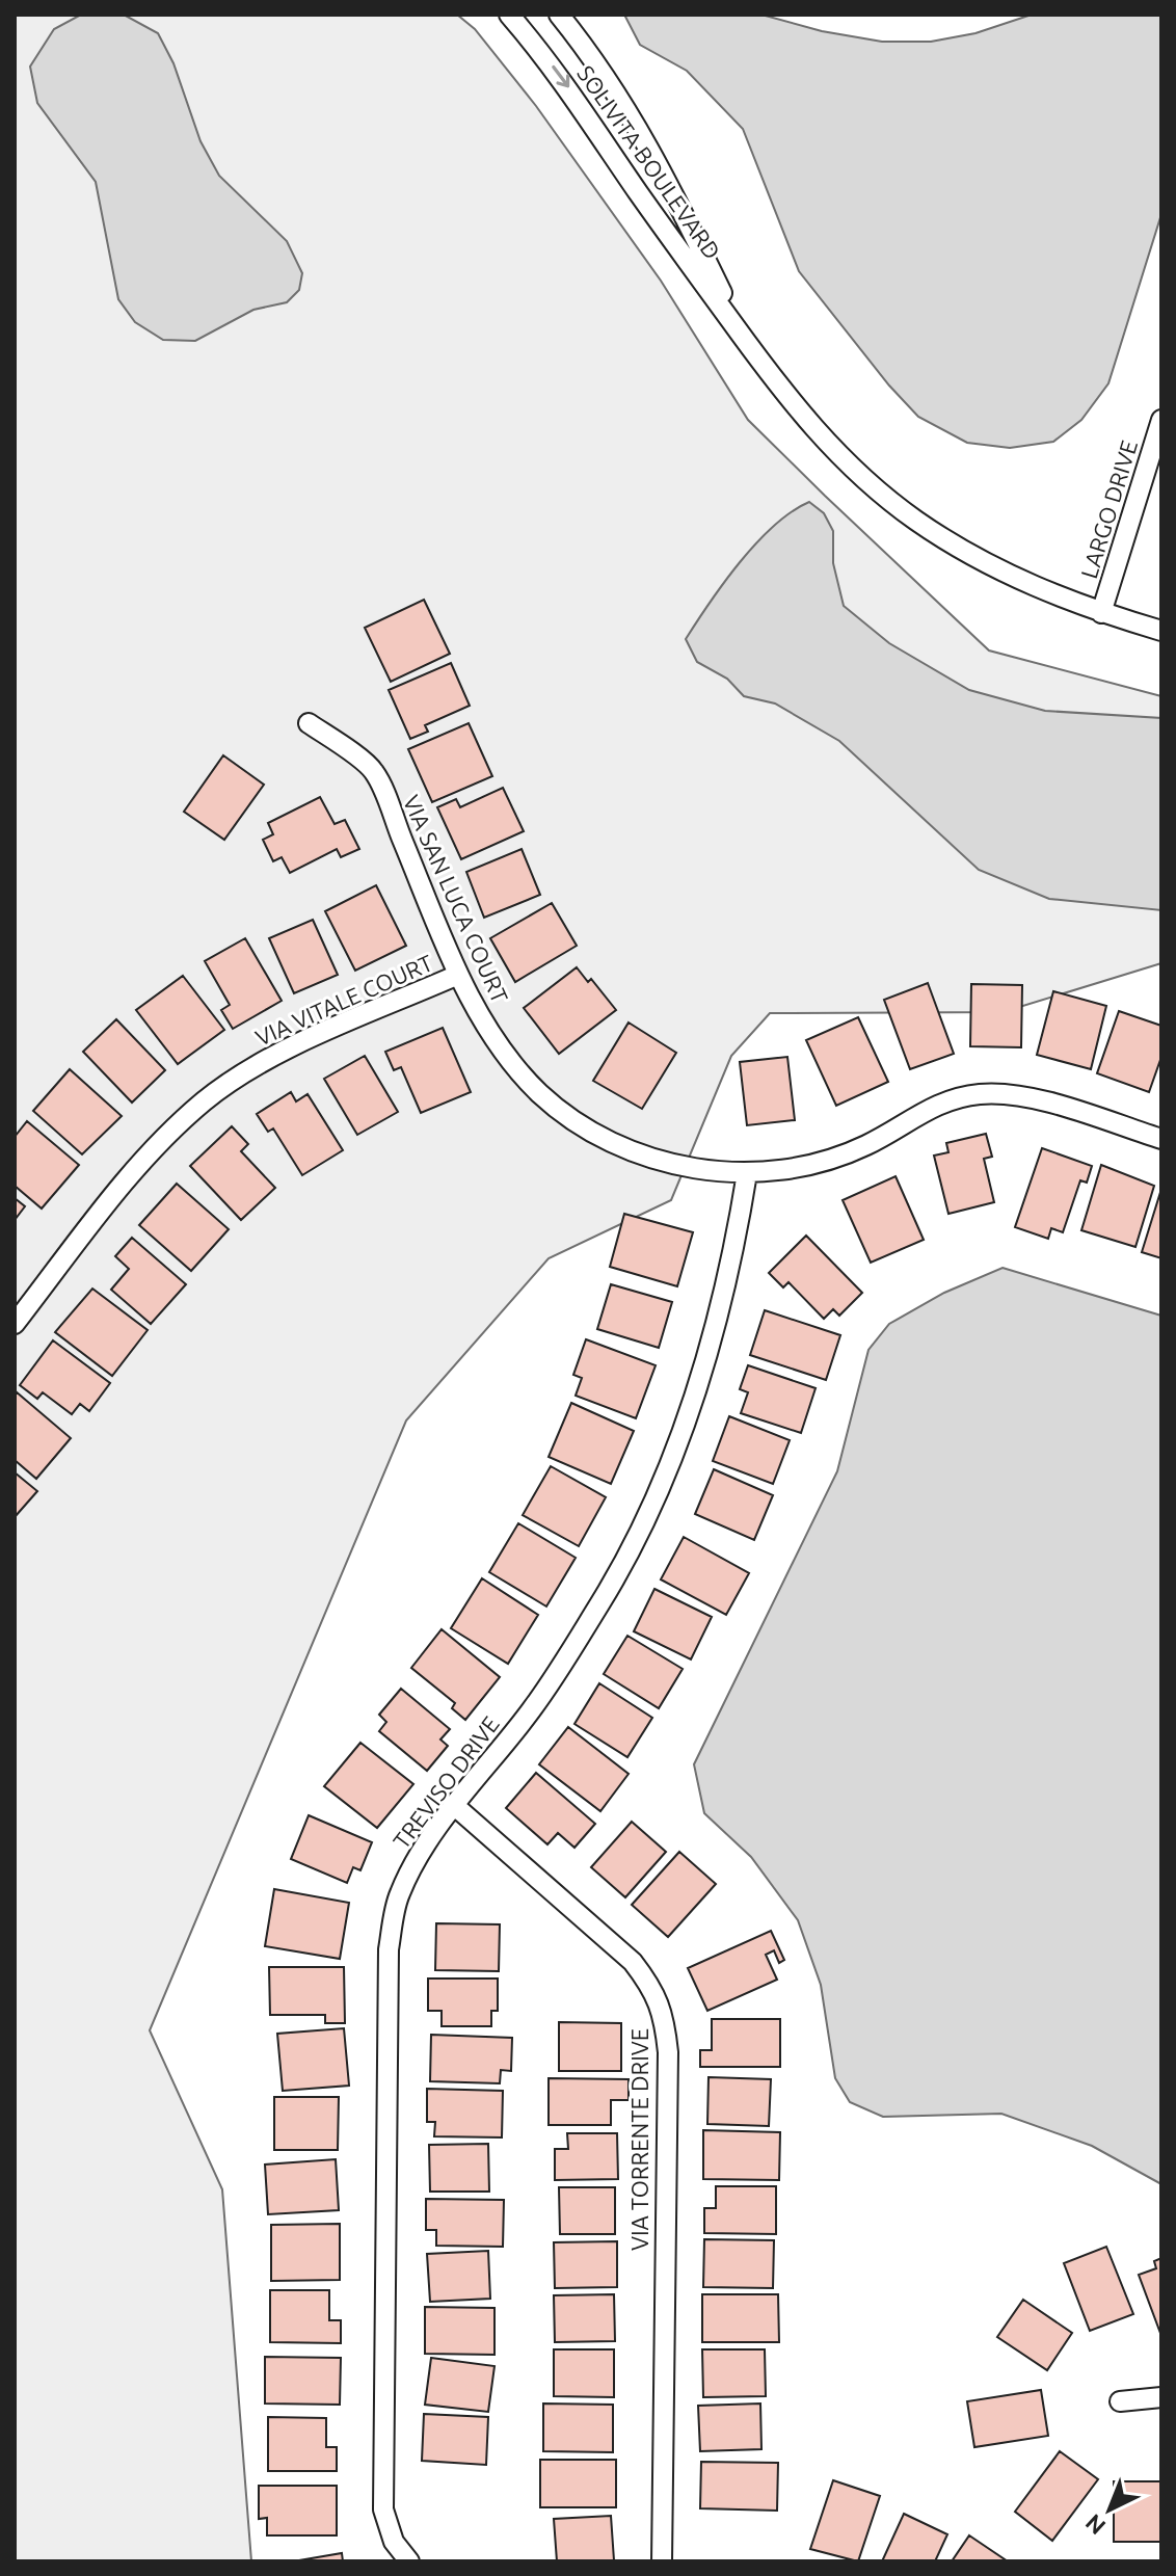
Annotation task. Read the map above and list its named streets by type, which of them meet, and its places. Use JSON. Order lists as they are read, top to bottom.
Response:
{
  "streets": {
    "street": [
      "SOLIVITA BOULEVARD",
      "LARGO DRIVE",
      "VIA SAN LUCA COURT",
      "VIA VITALE COURT",
      "TREVISO DRIVE",
      "VIA TORRENTE DRIVE"
    ]
  },
  "crossings": [
    ["SOLIVITA BOULEVARD", "LARGO DRIVE"],
    ["VIA SAN LUCA COURT", "VIA VITALE COURT"],
    ["VIA SAN LUCA COURT", "TREVISO DRIVE"],
    ["TREVISO DRIVE", "VIA TORRENTE DRIVE"]
  ],
  "north": "bottom left"
}
